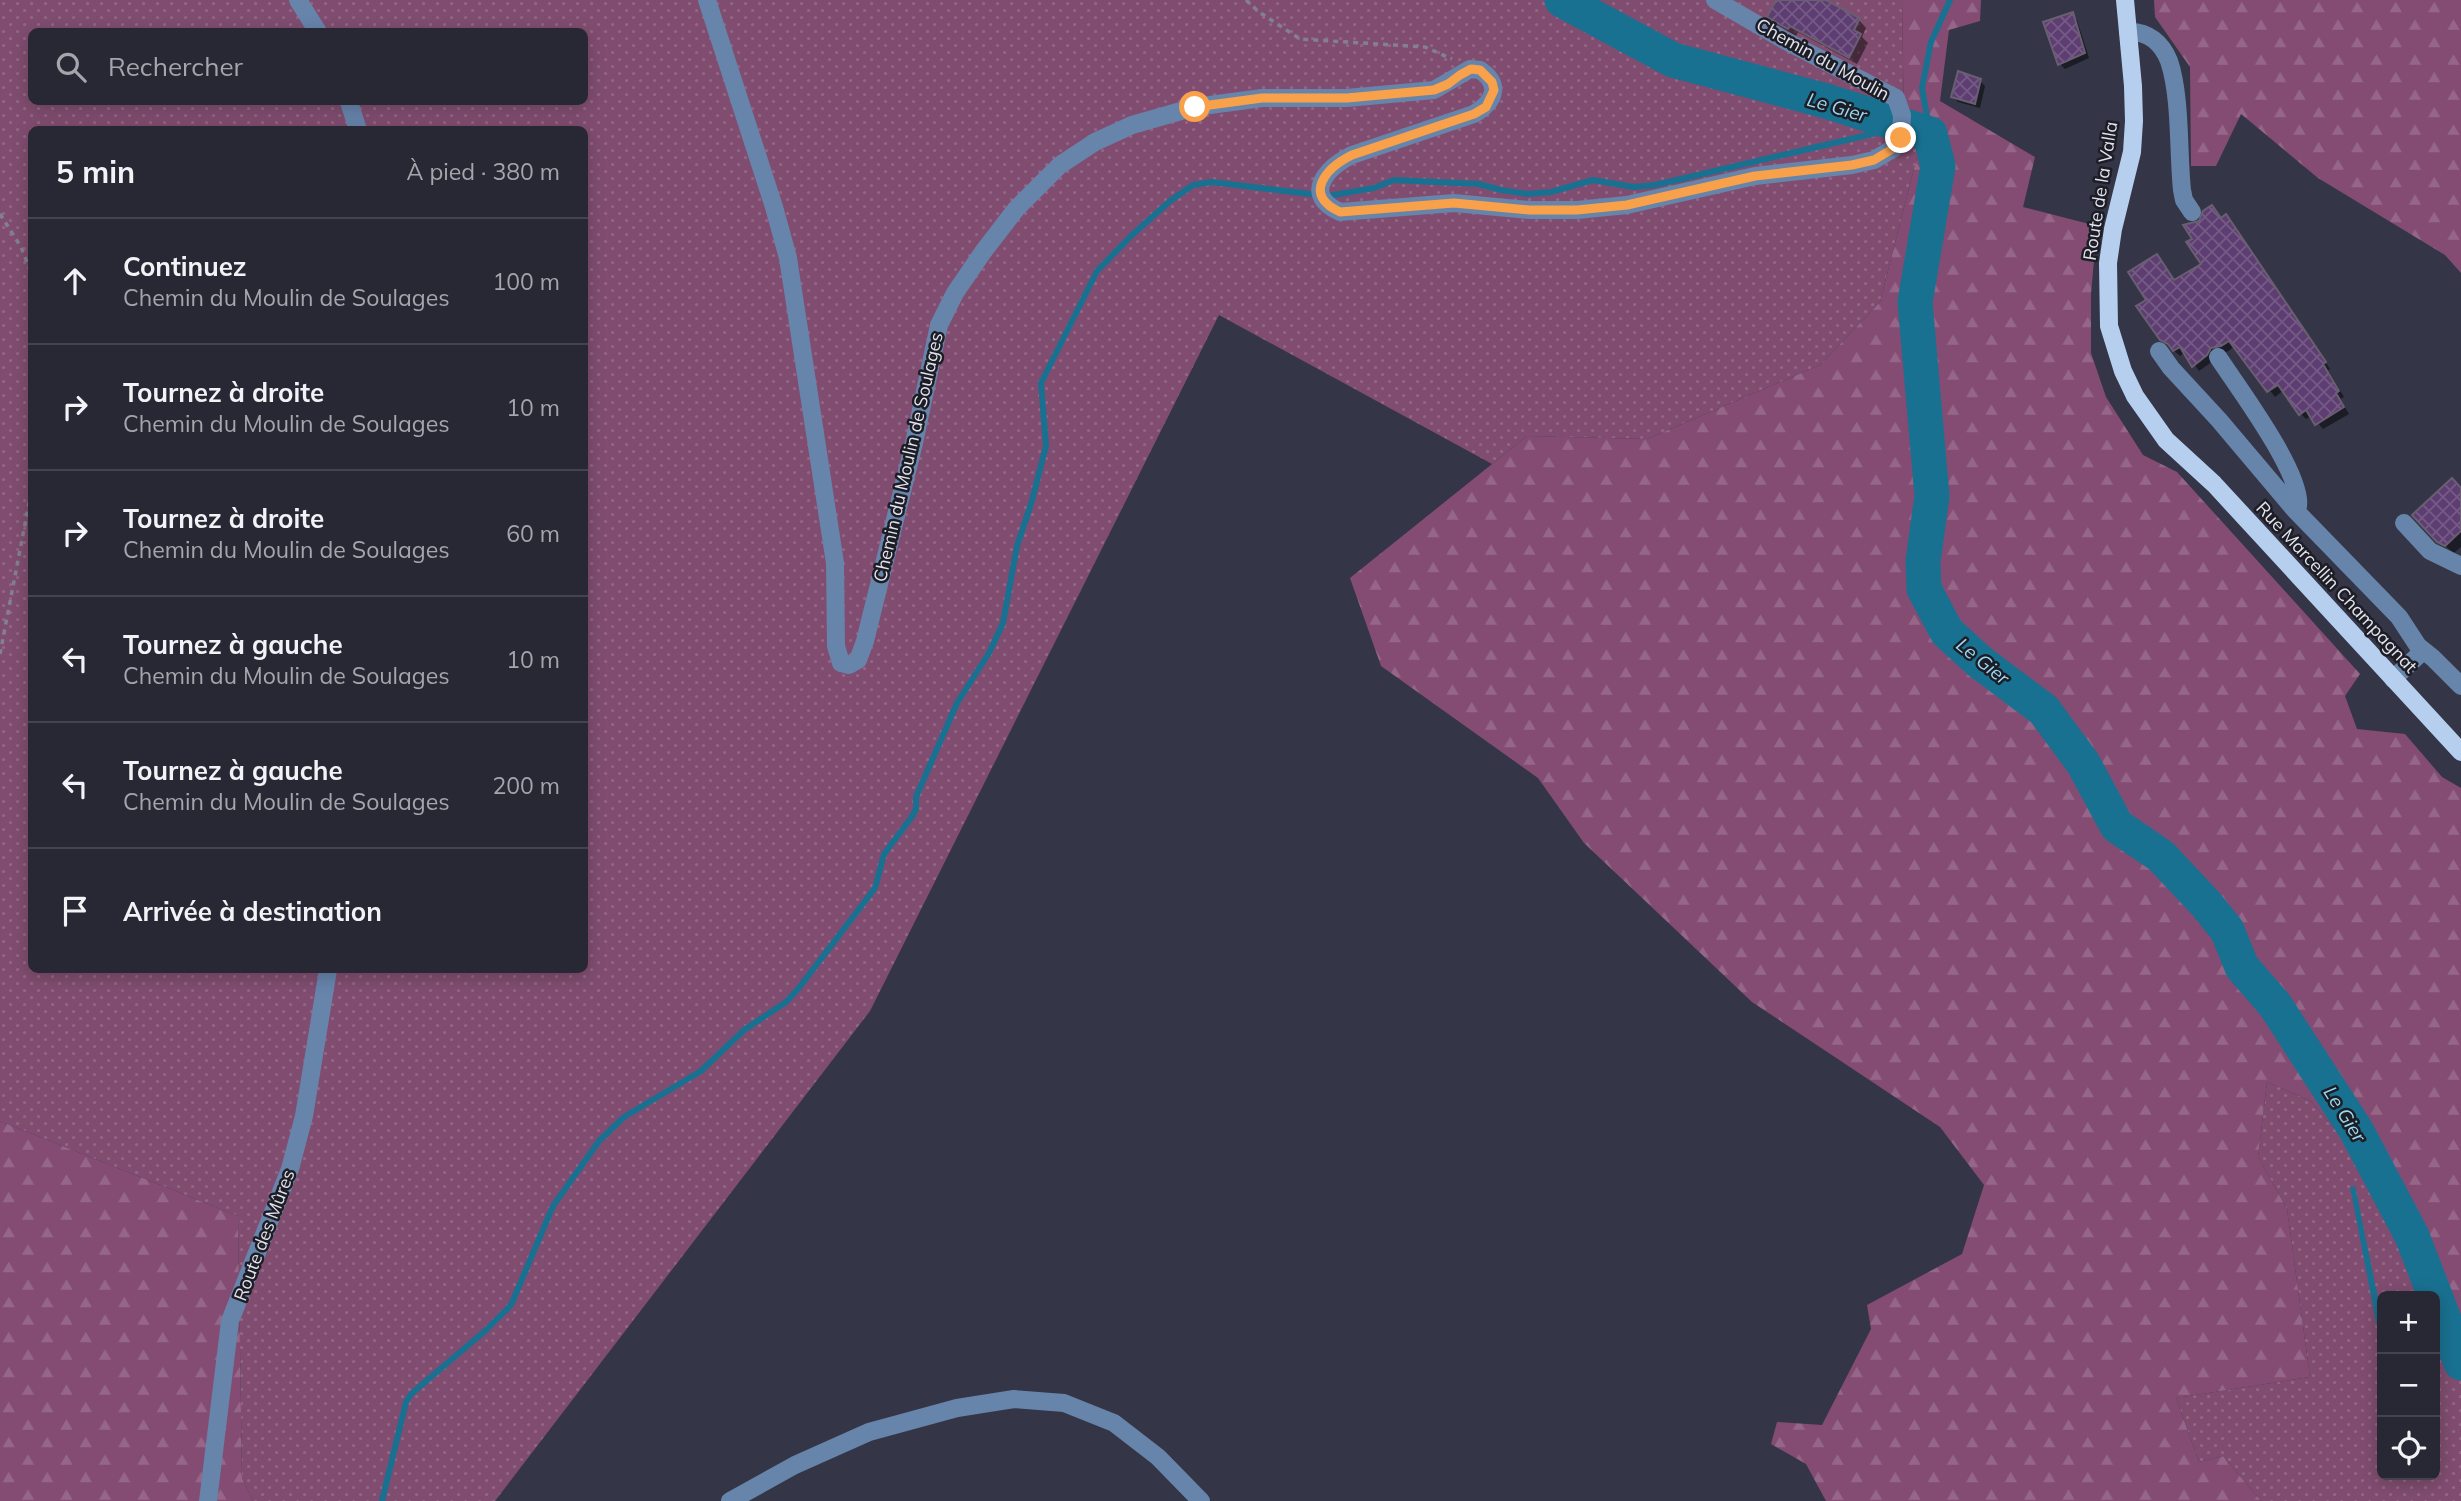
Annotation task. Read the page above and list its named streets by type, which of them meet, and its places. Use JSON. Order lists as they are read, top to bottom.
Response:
{
  "streets": {
    "main road": ["Route de la Valla", "Rue Marcellin Champagnat"],
    "street": ["Chemin du Moulin", "Chemin du Moulin de Soulages", "Route des Mûres"]
  },
  "crossings": [
    ["Chemin du Moulin", "Chemin du Moulin de Soulages"],
    ["Route de la Valla", "Rue Marcellin Champagnat"]
  ],
  "water": ["Le Gier"],
  "page": {
    "search": "Rechercher",
    "heading": ["5 min", "À pied · 380 m"],
    "list": [
      ["Continuez", "Chemin du Moulin de Soulages", "100 m"],
      ["Tournez à droite", "Chemin du Moulin de Soulages", "10 m"],
      ["Tournez à droite", "Chemin du Moulin de Soulages", "60 m"],
      ["Tournez à gauche", "Chemin du Moulin de Soulages", "10 m"],
      ["Tournez à gauche", "Chemin du Moulin de Soulages", "200 m"],
      "Arrivée à destination"
    ],
    "map_buttons": ["+", "−"]
  }
}
